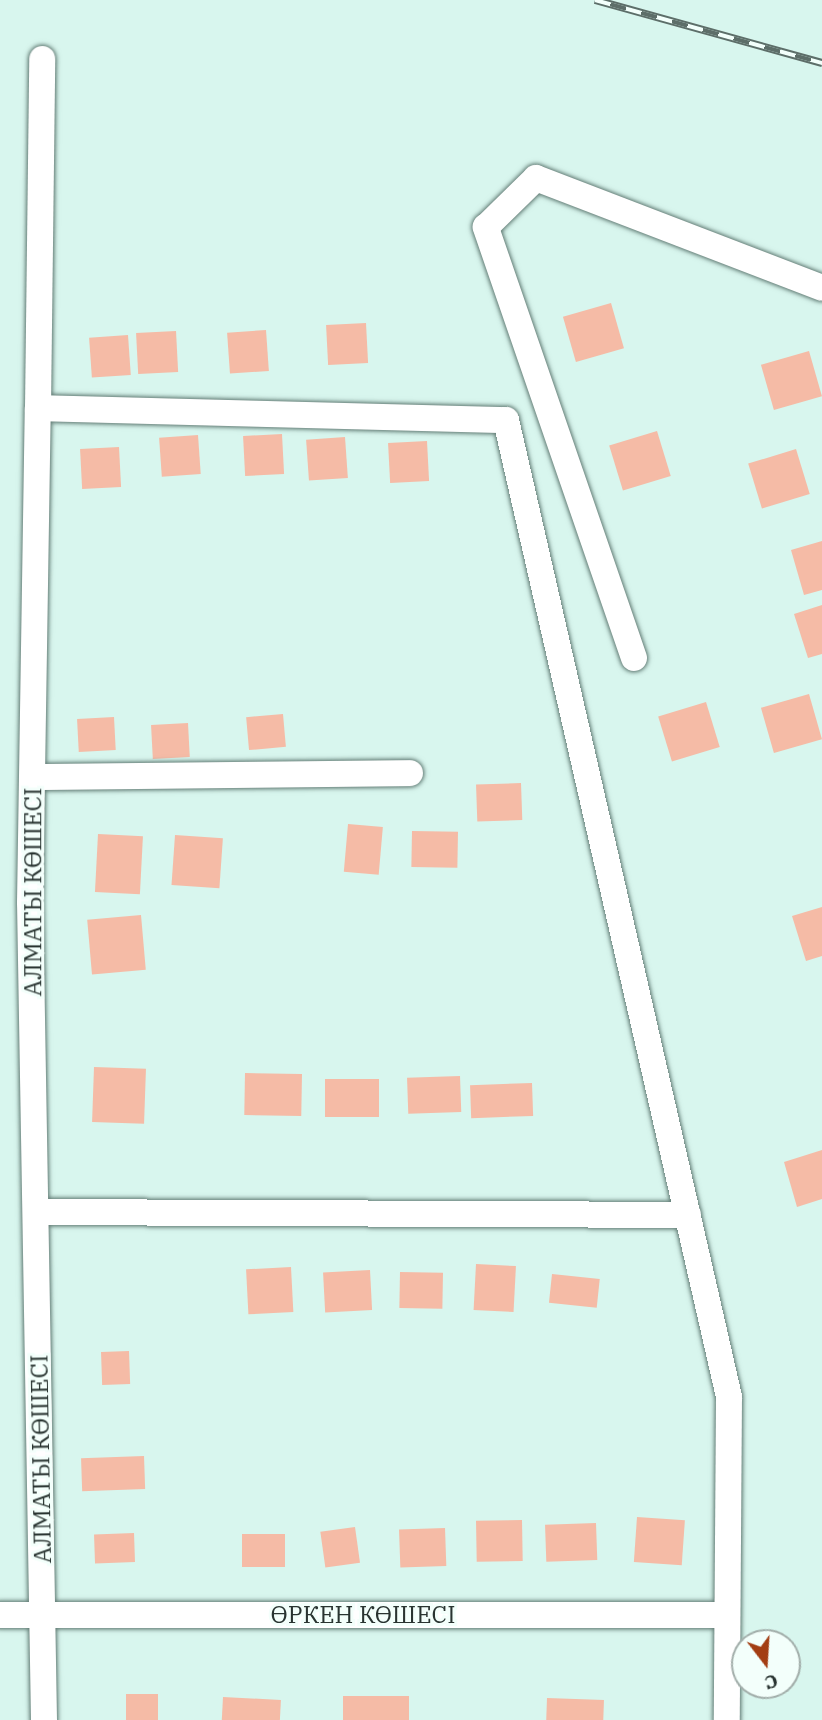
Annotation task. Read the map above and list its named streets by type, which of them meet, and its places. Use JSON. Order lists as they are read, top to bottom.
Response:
{
  "streets": {
    "street": ["АЛМАТЫ КӨШЕСІ", "ӨРКЕН КӨШЕСІ"]
  },
  "crossings": [
    ["АЛМАТЫ КӨШЕСІ", "ӨРКЕН КӨШЕСІ"]
  ],
  "north": "bottom"
}
